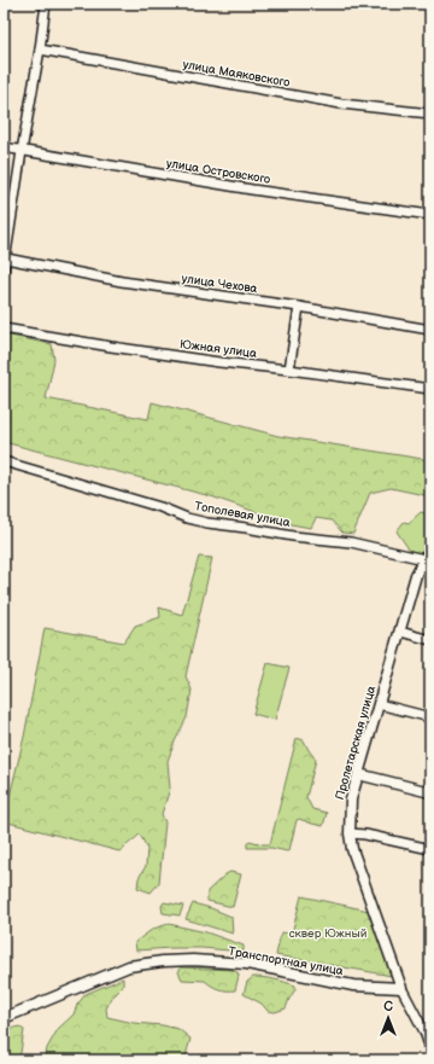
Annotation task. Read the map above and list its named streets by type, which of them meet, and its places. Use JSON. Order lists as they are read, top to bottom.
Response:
{
  "streets": {
    "street": [
      "улица Маяковского",
      "улица Островского",
      "улица Чехова",
      "Южная улица",
      "Тополевая улица",
      "Пролетарская улица",
      "Транспортная улица"
    ]
  },
  "crossings": [
    ["Тополевая улица", "Пролетарская улица"],
    ["Пролетарская улица", "Транспортная улица"]
  ],
  "parks": ["сквер Южный"],
  "north": "top"
}
